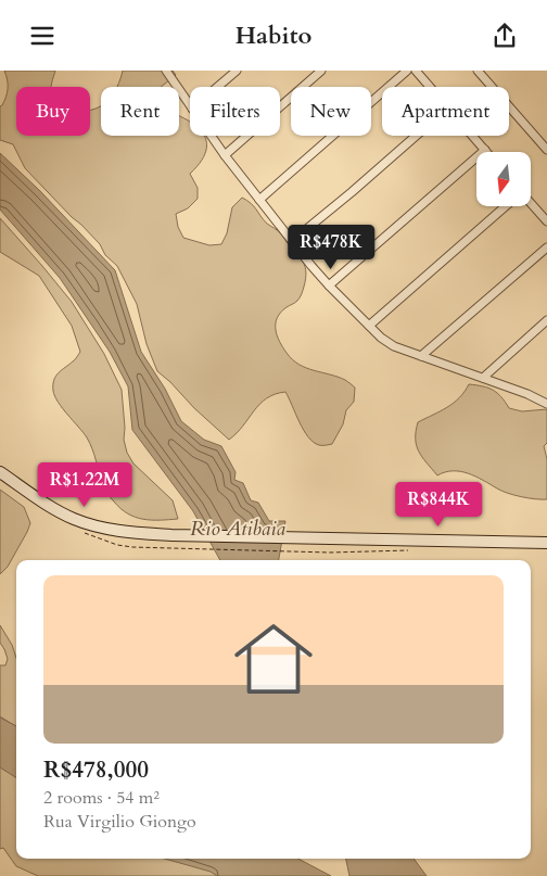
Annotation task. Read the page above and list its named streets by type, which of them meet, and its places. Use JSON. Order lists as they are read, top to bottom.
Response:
{
  "water": ["Rio Atibaia"],
  "north": "bottom",
  "page": {
    "header": "Habito",
    "chip": [
      "Buy",
      "Rent",
      "Filters",
      "New",
      "Apartment"
    ],
    "price": ["R$478K", "R$1.22M", "R$844K"],
    "list": [
      {
        "name": "R$478,000",
        "note": "2 rooms · 54 m² · Rua Virgilio Giongo"
      }
    ]
  }
}
